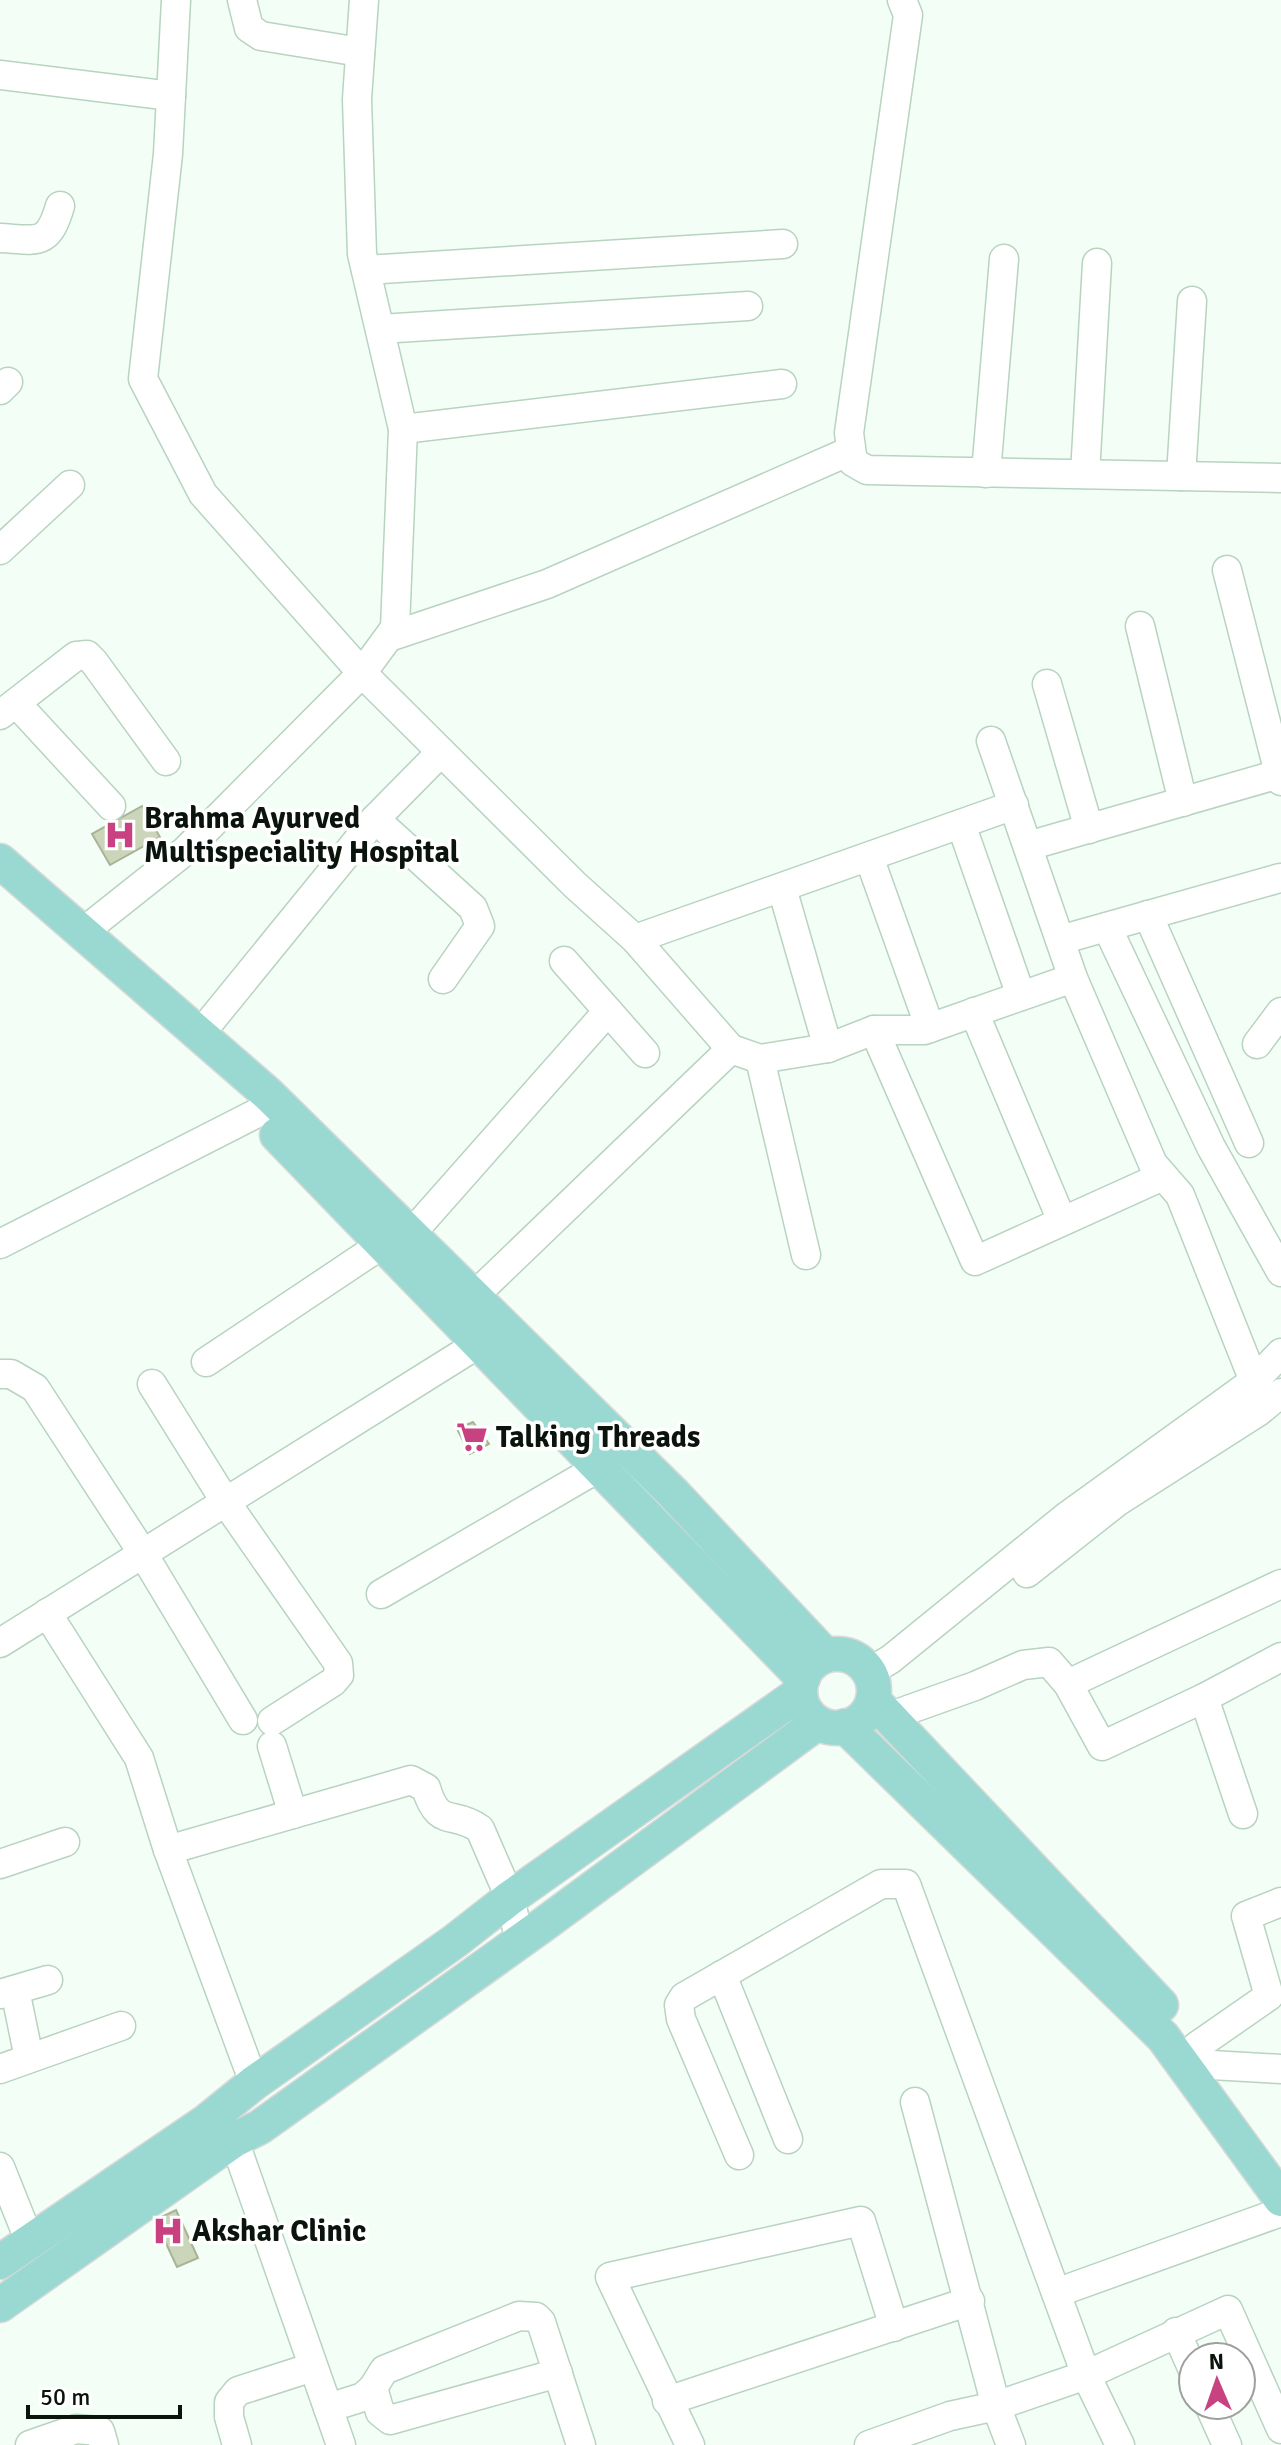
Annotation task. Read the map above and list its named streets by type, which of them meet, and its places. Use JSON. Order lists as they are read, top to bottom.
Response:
{
  "places": {
    "hospital": ["Brahma Ayurved Multispeciality Hospital", "Akshar Clinic"],
    "supermarket": ["Talking Threads"]
  },
  "scale_bar": "50 m",
  "north": "top"
}
